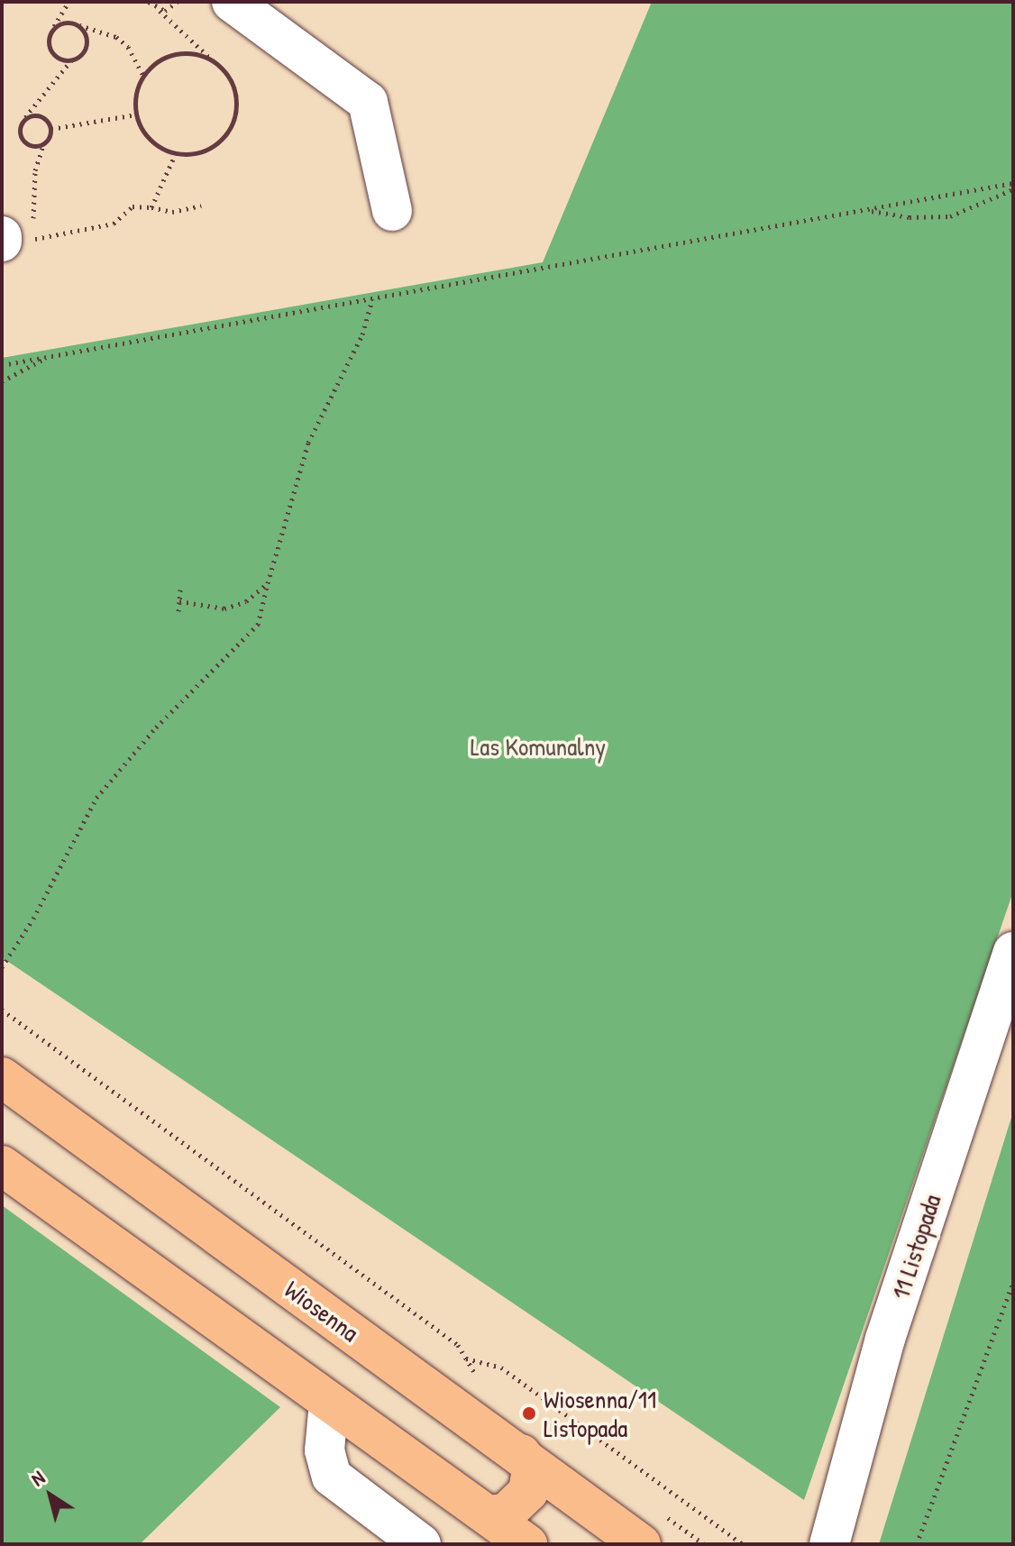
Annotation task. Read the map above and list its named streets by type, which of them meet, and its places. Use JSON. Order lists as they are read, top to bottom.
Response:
{
  "streets": {
    "main road": ["Wiosenna"],
    "street": ["11 Listopada"]
  },
  "parks": ["Las Komunalny"],
  "places": ["Wiosenna/11 Listopada"],
  "north": "top left"
}
